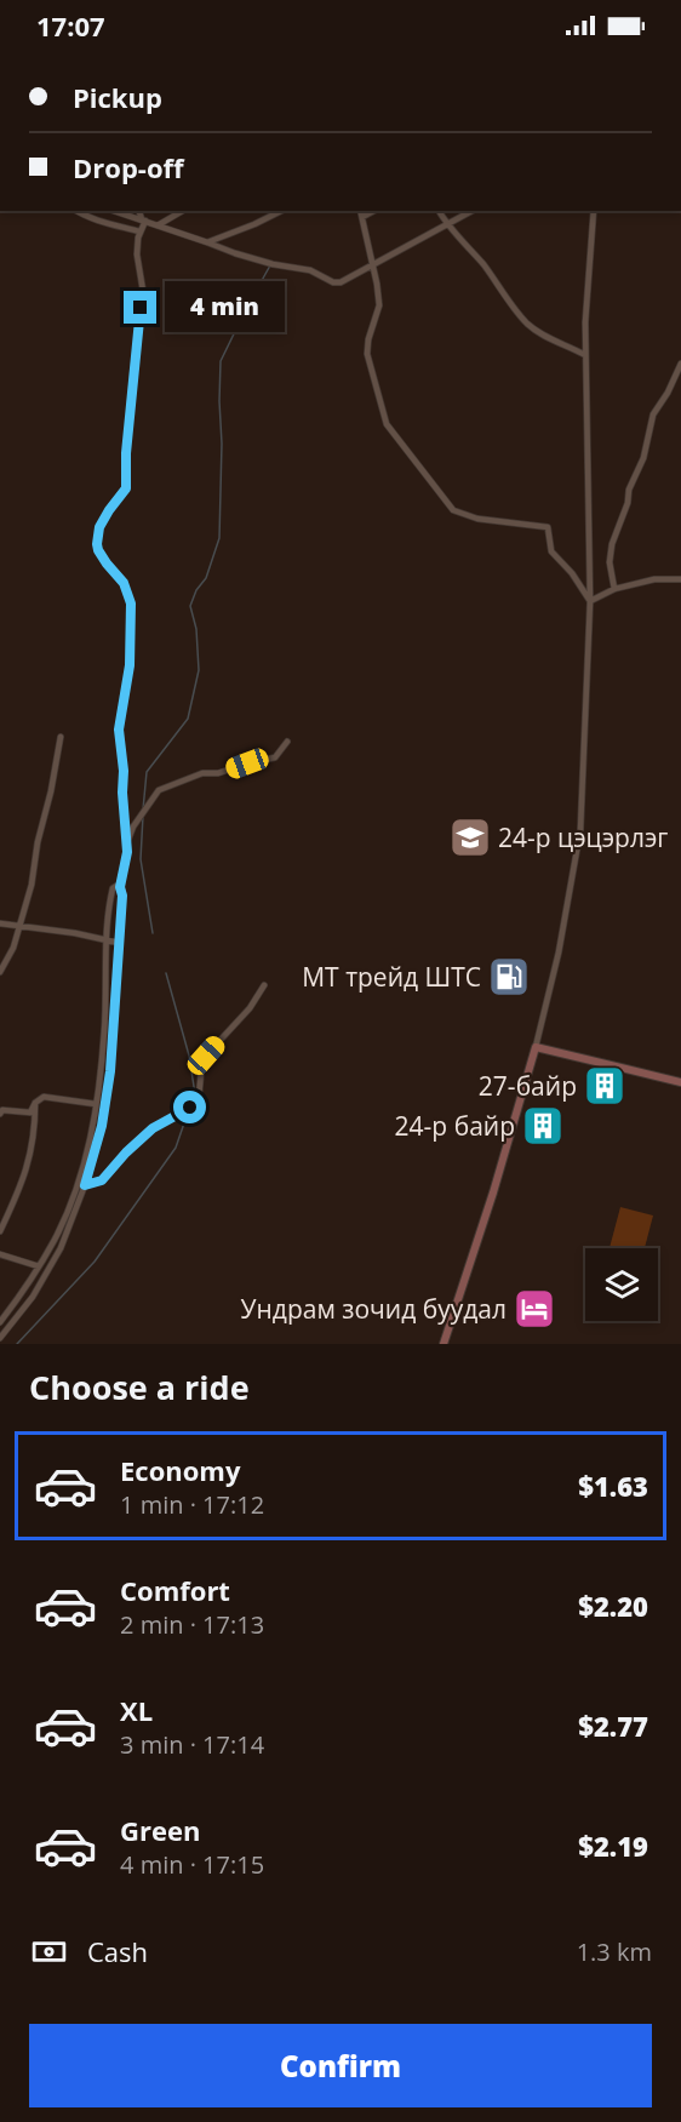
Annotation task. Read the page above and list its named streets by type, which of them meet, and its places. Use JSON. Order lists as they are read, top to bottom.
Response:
{
  "places": {
    "school or university": ["24-р цэцэрлэг"],
    "fuel station": ["МТ трейд ШТС"],
    "building": ["27-байр", "24-р байр"],
    "hotel": ["Ундрам зочид буудал"]
  },
  "page": {
    "status": "17:07",
    "banner": ["Pickup", "Drop-off"],
    "bubble": "4 min",
    "heading": "Choose a ride",
    "list": [
      {
        "name": "Economy",
        "note": "1 min · 17:12",
        "value": "$1.63"
      },
      {
        "name": "Comfort",
        "note": "2 min · 17:13",
        "value": "$2.20"
      },
      {
        "name": "XL",
        "note": "3 min · 17:14",
        "value": "$2.77"
      },
      {
        "name": "Green",
        "note": "4 min · 17:15",
        "value": "$2.19"
      }
    ],
    "pay": ["Cash", "1.3 km"],
    "buttons": "Confirm"
  }
}
